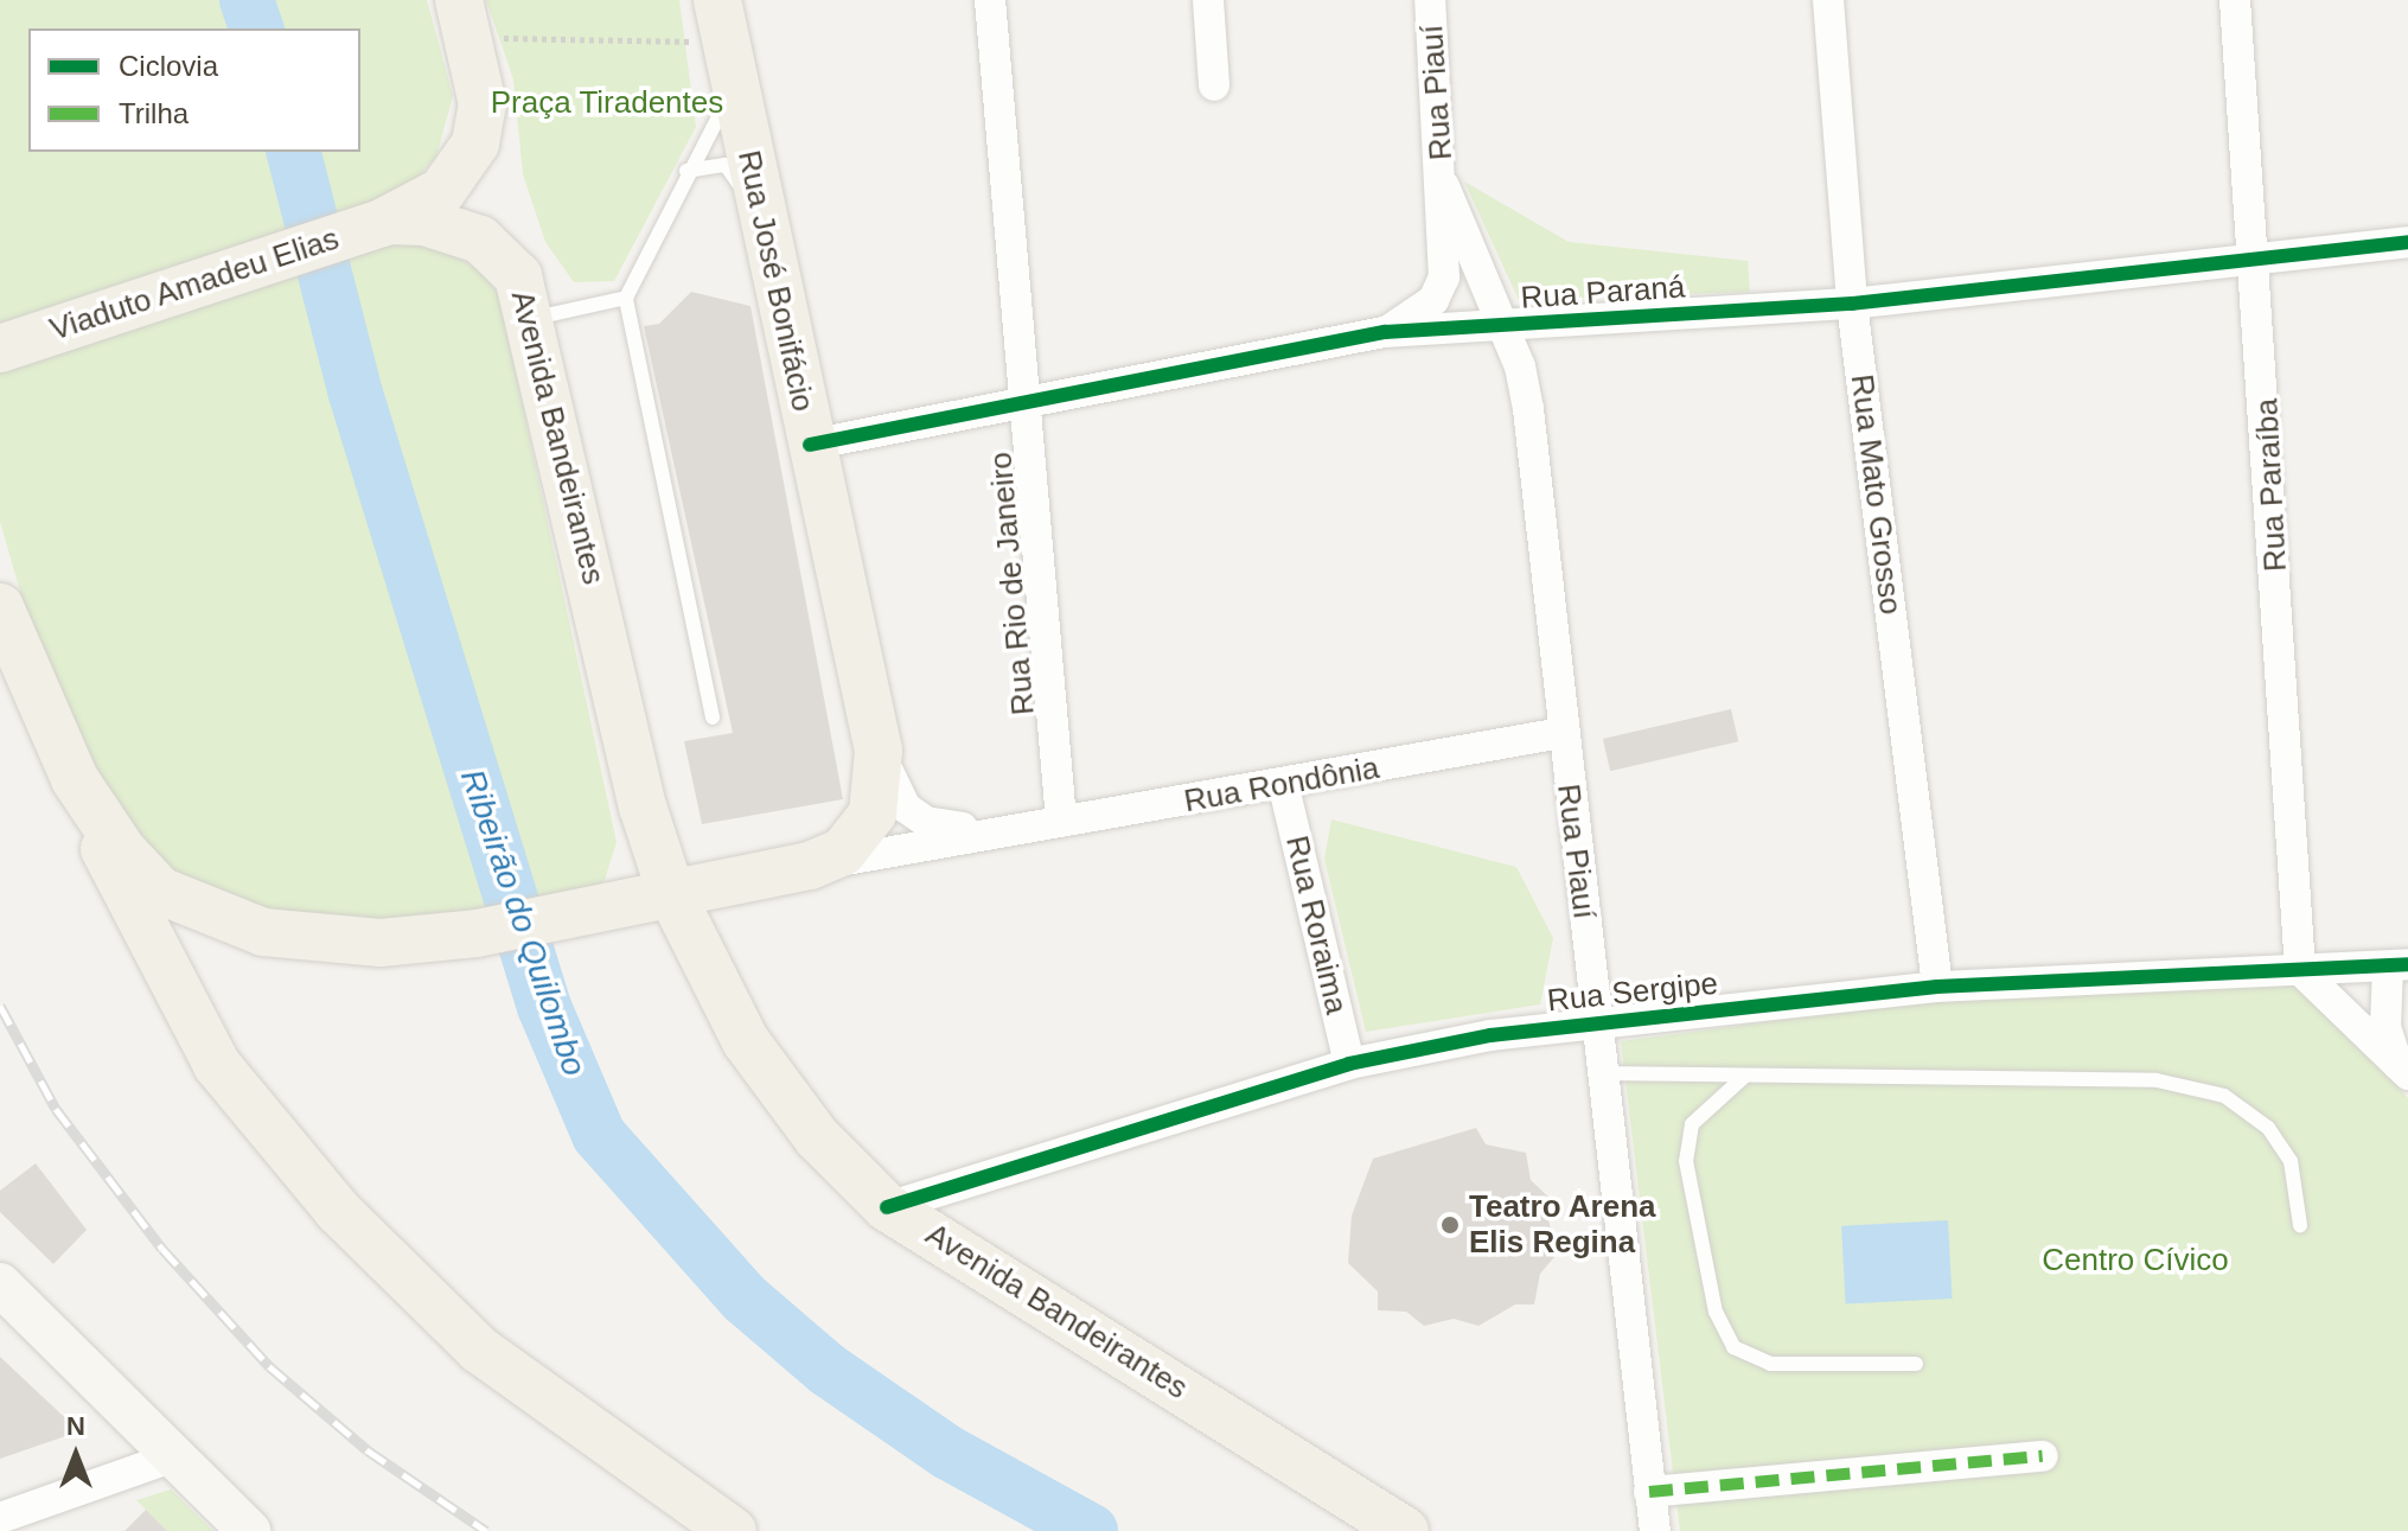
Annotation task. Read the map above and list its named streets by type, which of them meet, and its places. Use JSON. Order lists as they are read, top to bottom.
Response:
{
  "streets": {
    "main road": [
      "Rua José Bonifácio",
      "Viaduto Amadeu Elias",
      "Avenida Bandeirantes",
      "Rua Rondônia"
    ],
    "street": [
      "Rua Piauí",
      "Rua Paraná",
      "Rua Paraíba",
      "Rua Mato Grosso",
      "Rua Rio de Janeiro",
      "Rua Roraima",
      "Rua Sergipe"
    ]
  },
  "crossings": [
    ["Rua Piauí", "Rua Paraná"],
    ["Rua Piauí", "Rua Rondônia"],
    ["Rua Piauí", "Rua Sergipe"],
    ["Rua José Bonifácio", "Rua Paraná"],
    ["Rua José Bonifácio", "Rua Rondônia"],
    ["Viaduto Amadeu Elias", "Avenida Bandeirantes"],
    ["Rua Paraná", "Rua Paraíba"],
    ["Rua Paraná", "Rua Mato Grosso"],
    ["Rua Paraná", "Rua Rio de Janeiro"],
    ["Avenida Bandeirantes", "Rua Rondônia"],
    ["Avenida Bandeirantes", "Rua Sergipe"],
    ["Rua Paraíba", "Rua Sergipe"],
    ["Rua Mato Grosso", "Rua Sergipe"],
    ["Rua Rio de Janeiro", "Rua Rondônia"],
    ["Rua Rondônia", "Rua Roraima"],
    ["Rua Roraima", "Rua Sergipe"]
  ],
  "water": ["Ribeirão do Quilombo"],
  "parks": ["Praça Tiradentes", "Centro Cívico"],
  "places": ["Teatro Arena Elis Regina"],
  "legend": ["Ciclovia", "Trilha"],
  "north": "top"
}
